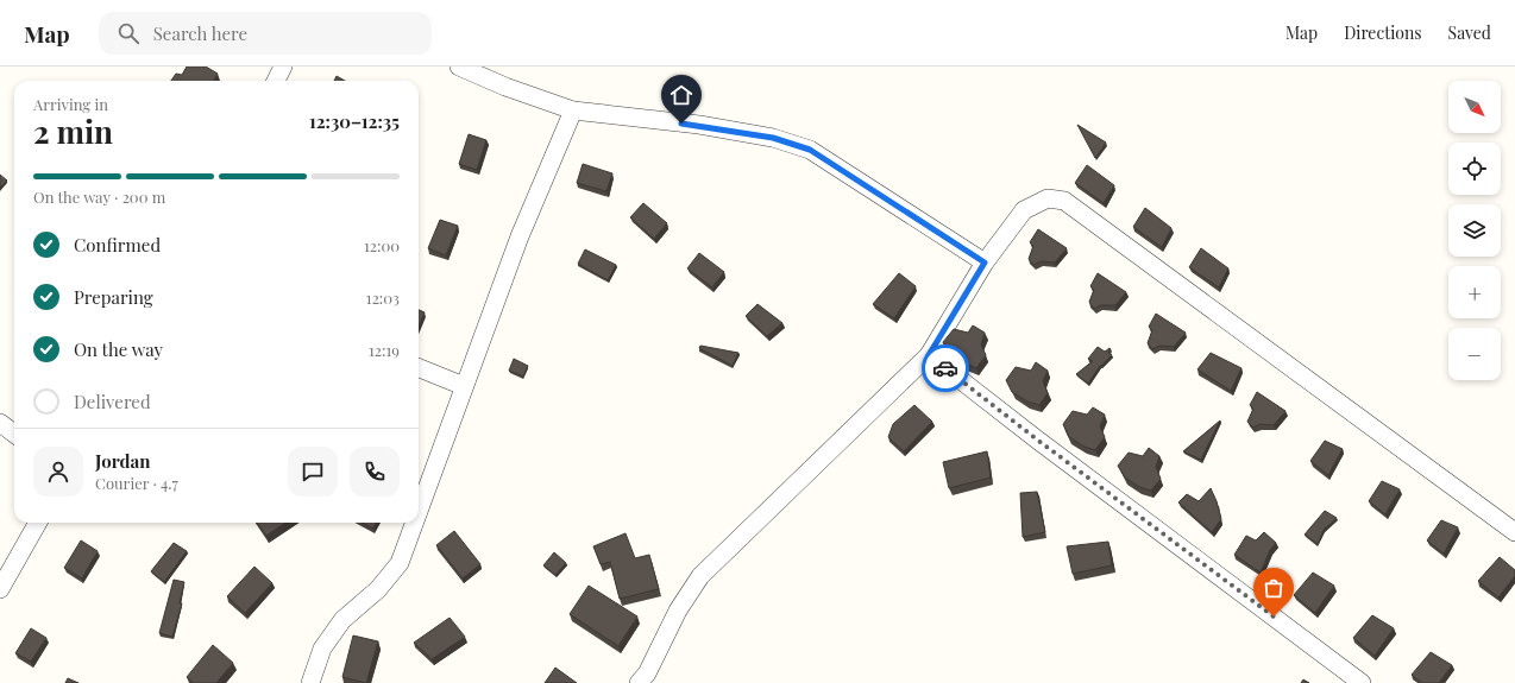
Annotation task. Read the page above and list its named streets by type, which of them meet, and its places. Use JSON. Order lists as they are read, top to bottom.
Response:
{
  "north": "bottom right",
  "page": {
    "header": "Map",
    "search": "Search here",
    "nav": ["Map", "Directions", "Saved"],
    "map_buttons": ["+", "−"],
    "heading": ["2 min", "Arriving in", "12:30–12:35"],
    "panel": ["Jordan", "Courier · 4.7"],
    "bar": "On the way · 200 m",
    "list": [
      ["Confirmed", "12:00"],
      ["Preparing", "12:03"],
      ["On the way", "12:19"],
      "Delivered"
    ]
  }
}
